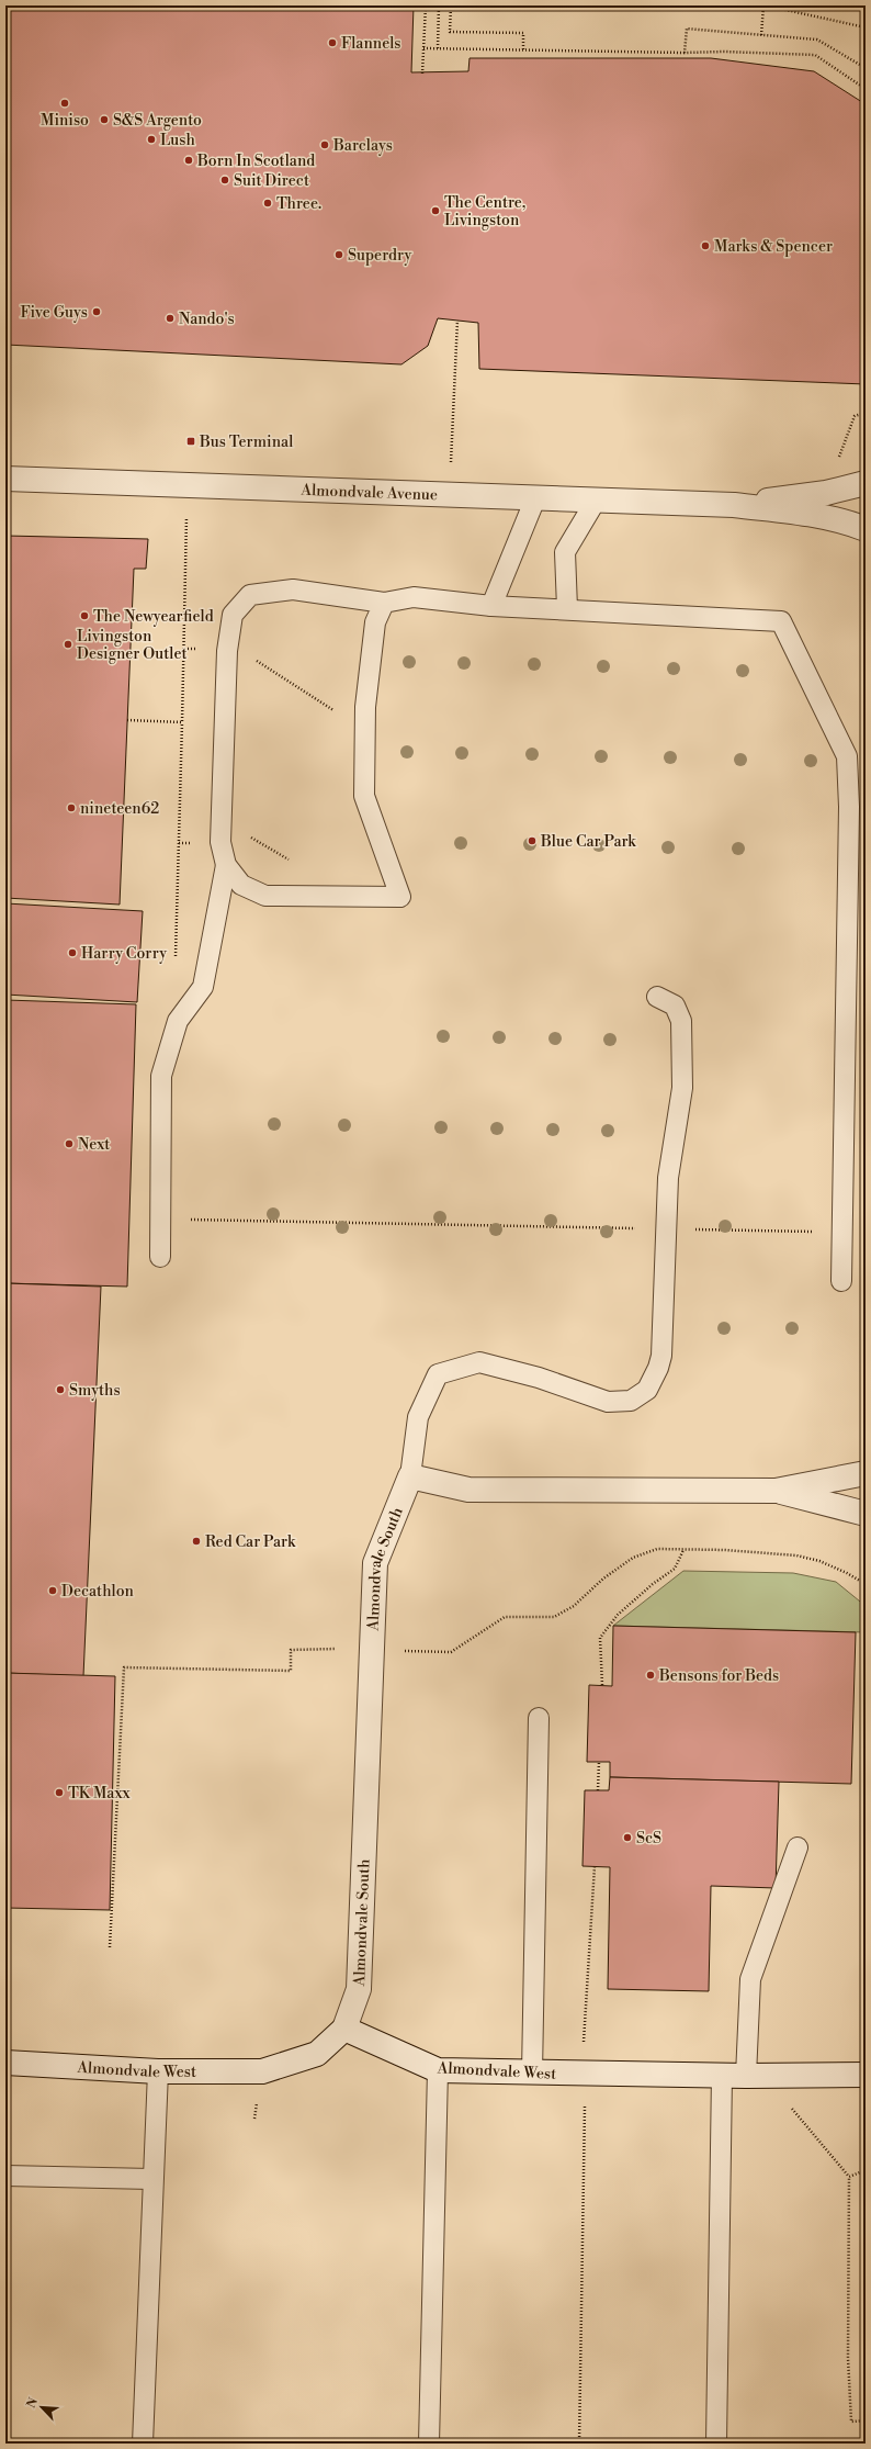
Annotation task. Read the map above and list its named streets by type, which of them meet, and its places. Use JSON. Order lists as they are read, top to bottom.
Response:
{
  "streets": {
    "street": ["Almondvale Avenue", "Almondvale South", "Almondvale West"]
  },
  "crossings": [
    ["Almondvale South", "Almondvale West"]
  ],
  "places": {
    "other": [
      "Flannels",
      "Miniso",
      "S&S Argento",
      "Lush",
      "Barclays",
      "Born In Scotland",
      "Suit Direct",
      "Three.",
      "The Centre, Livingston",
      "Marks & Spencer",
      "Superdry",
      "Five Guys",
      "Nando's",
      "The Newyearfield",
      "Livingston Designer Outlet",
      "nineteen62",
      "Blue Car Park",
      "Harry Corry",
      "Next",
      "Smyths",
      "Red Car Park",
      "Decathlon",
      "Bensons for Beds",
      "TK Maxx",
      "ScS"
    ],
    "transit": ["Bus Terminal"]
  },
  "north": "top left"
}
